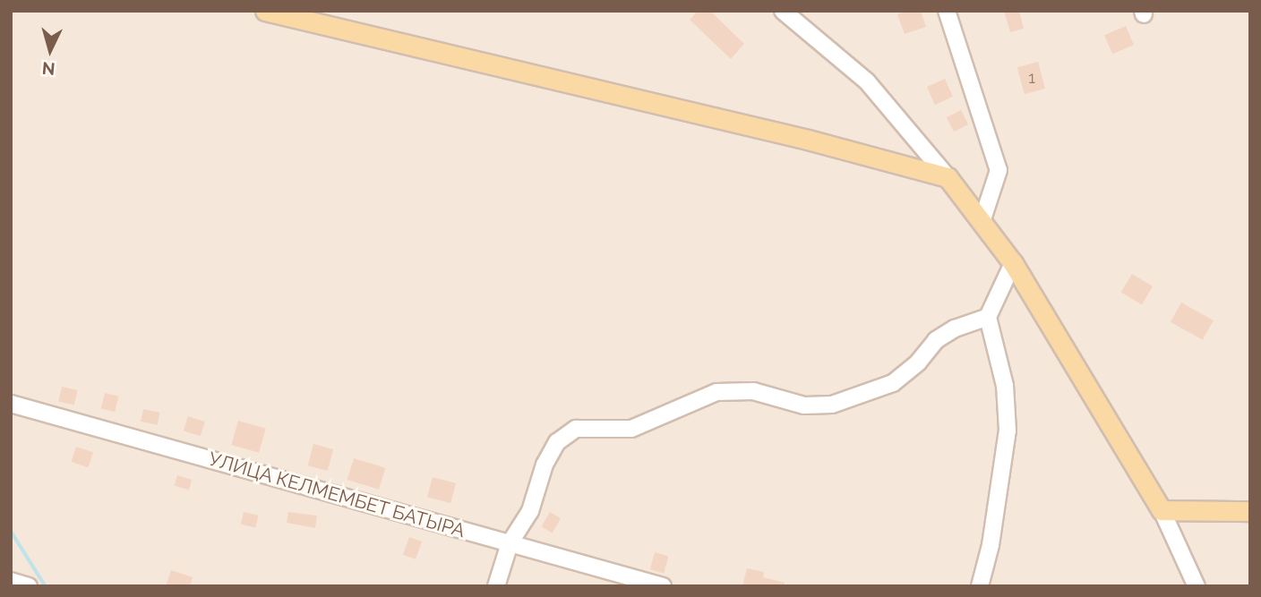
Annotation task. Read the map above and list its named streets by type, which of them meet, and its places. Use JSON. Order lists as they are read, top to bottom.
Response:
{
  "streets": {
    "street": ["УЛИЦА КЕЛМЕМБЕТ БАТЫРА"]
  },
  "house_numbers": ["1"],
  "north": "bottom"
}
